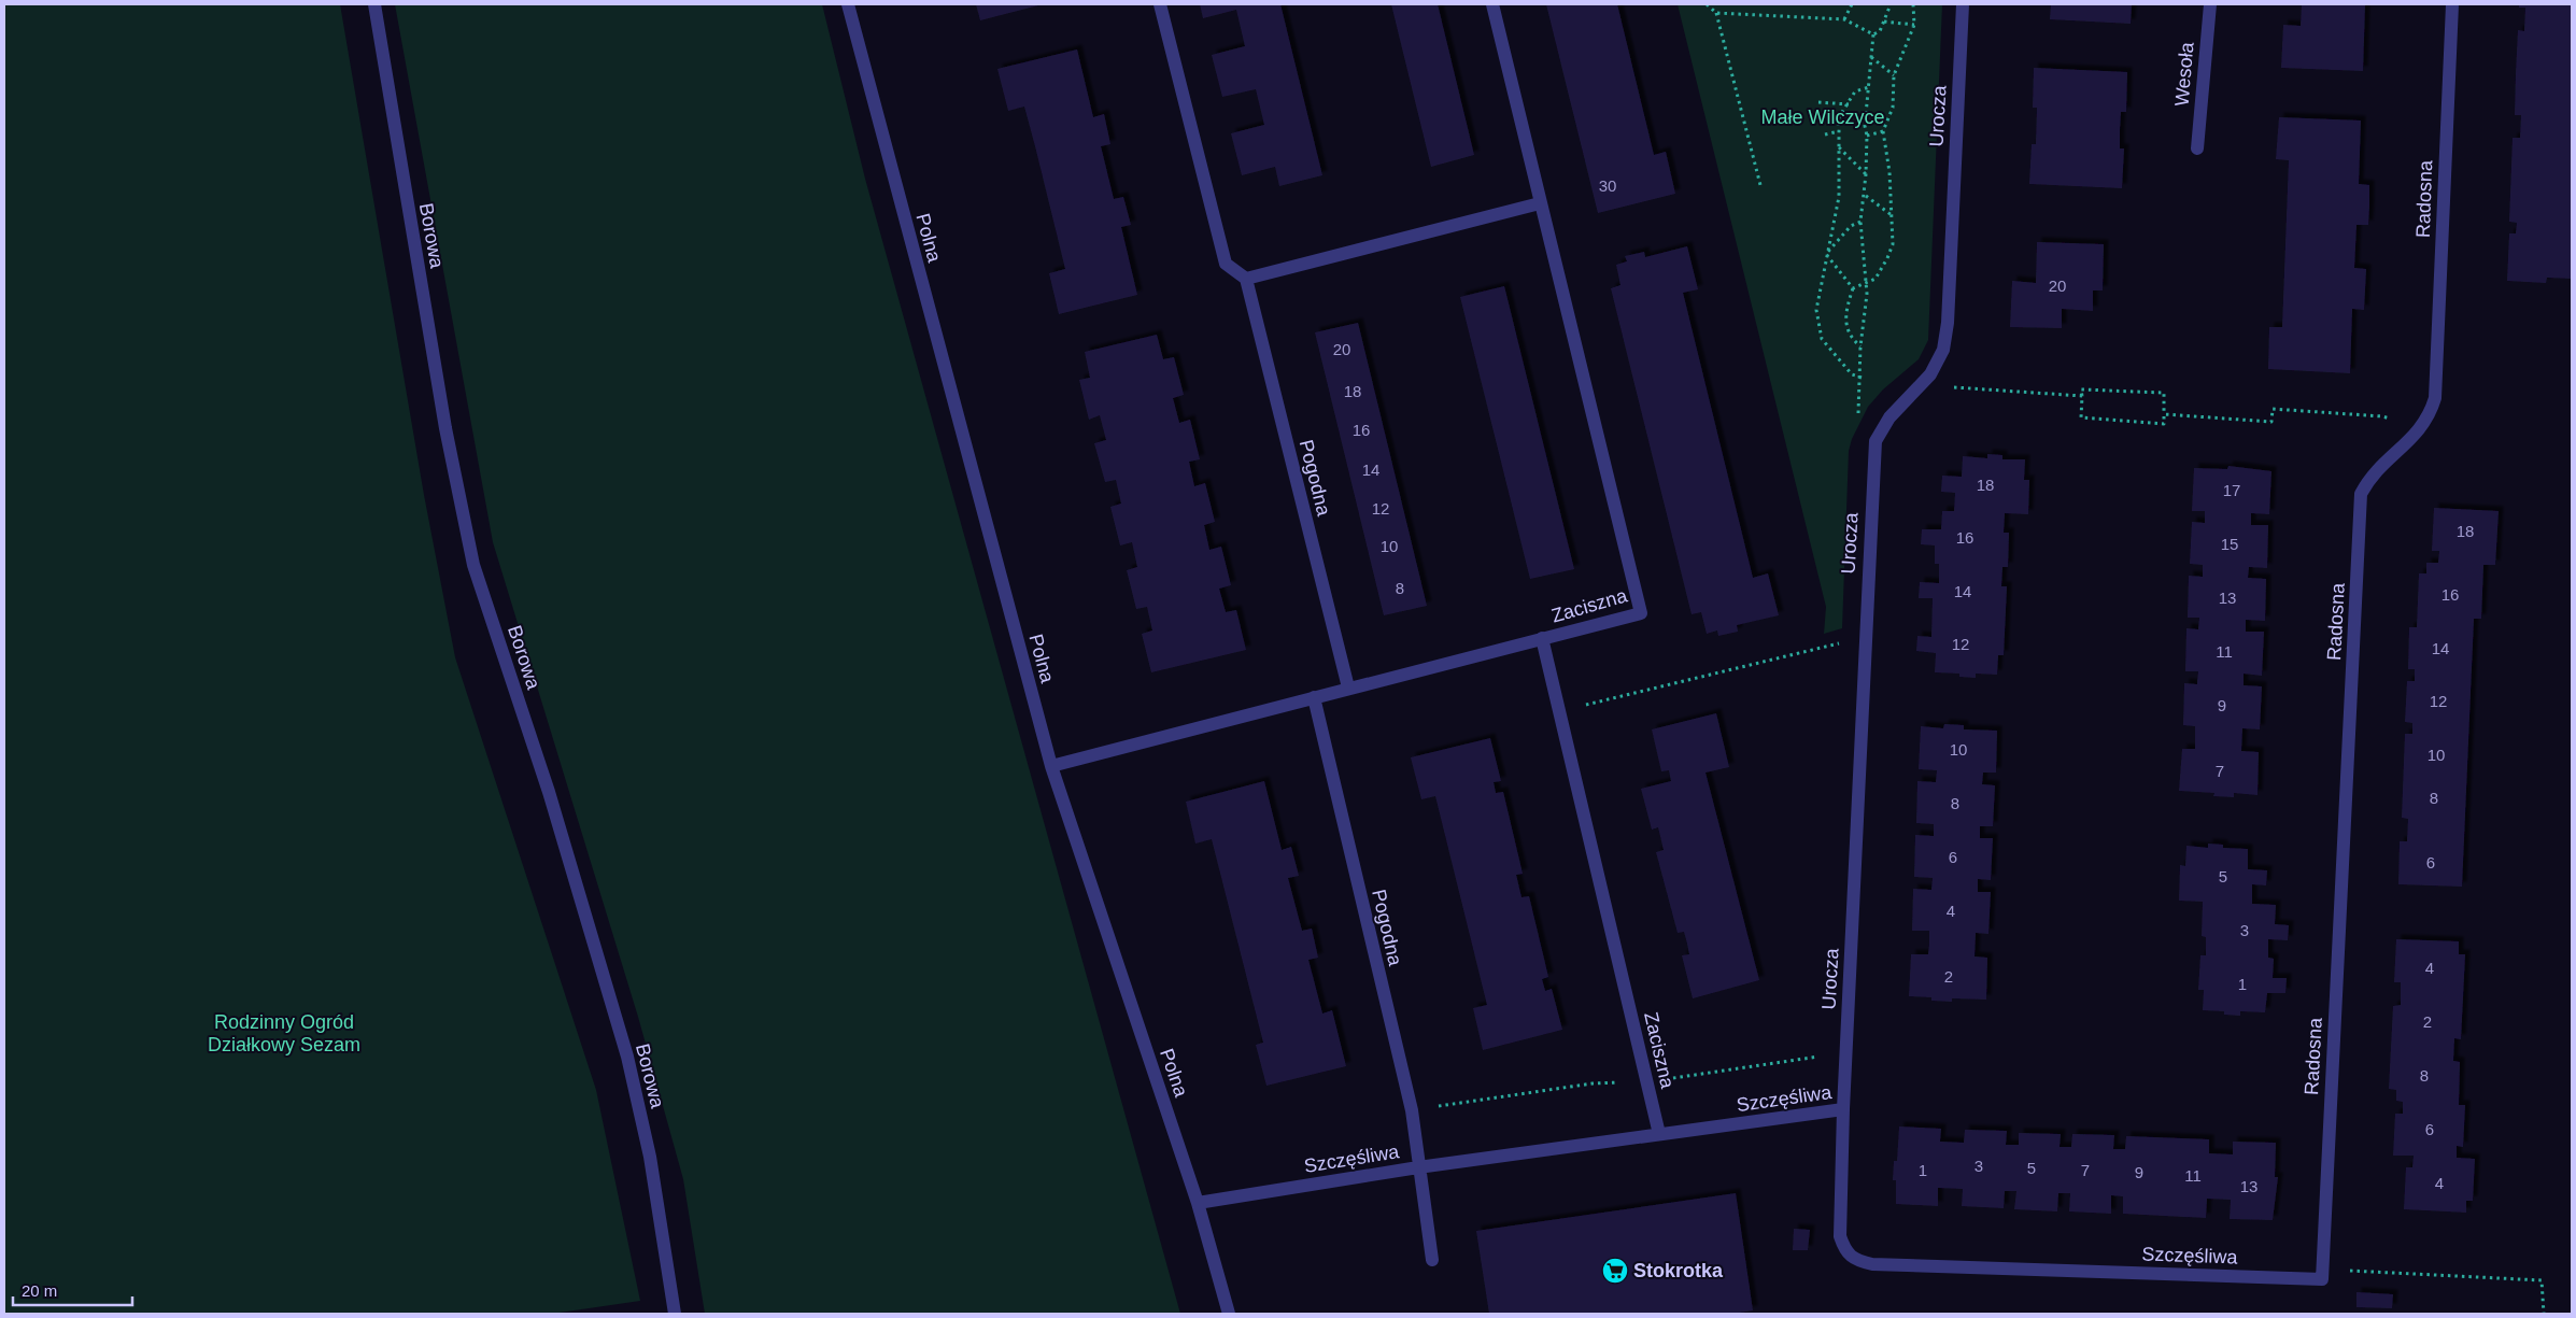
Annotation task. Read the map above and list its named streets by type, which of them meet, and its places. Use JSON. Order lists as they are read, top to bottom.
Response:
{
  "streets": {
    "street": [
      "Wesoła",
      "Urocza",
      "Radosna",
      "Borowa",
      "Polna",
      "Pogodna",
      "Zaciszna",
      "Szczęśliwa"
    ]
  },
  "crossings": [
    ["Urocza", "Szczęśliwa"],
    ["Radosna", "Szczęśliwa"],
    ["Polna", "Szczęśliwa"],
    ["Pogodna", "Szczęśliwa"],
    ["Zaciszna", "Szczęśliwa"]
  ],
  "parks": ["Małe Wilczyce", "Rodzinny Ogród Działkowy Sezam"],
  "places": {
    "supermarket": ["Stokrotka"]
  },
  "house_numbers": [
    "30",
    "20",
    "20",
    "18",
    "16",
    "14",
    "18",
    "17",
    "12",
    "18",
    "16",
    "15",
    "10",
    "8",
    "14",
    "16",
    "13",
    "12",
    "14",
    "11",
    "12",
    "9",
    "10",
    "10",
    "7",
    "8",
    "8",
    "6",
    "6",
    "5",
    "4",
    "3",
    "4",
    "2",
    "1",
    "2",
    "8",
    "6",
    "3",
    "5",
    "1",
    "7",
    "9",
    "11",
    "4",
    "13"
  ],
  "scale_bar": "20 m"
}
